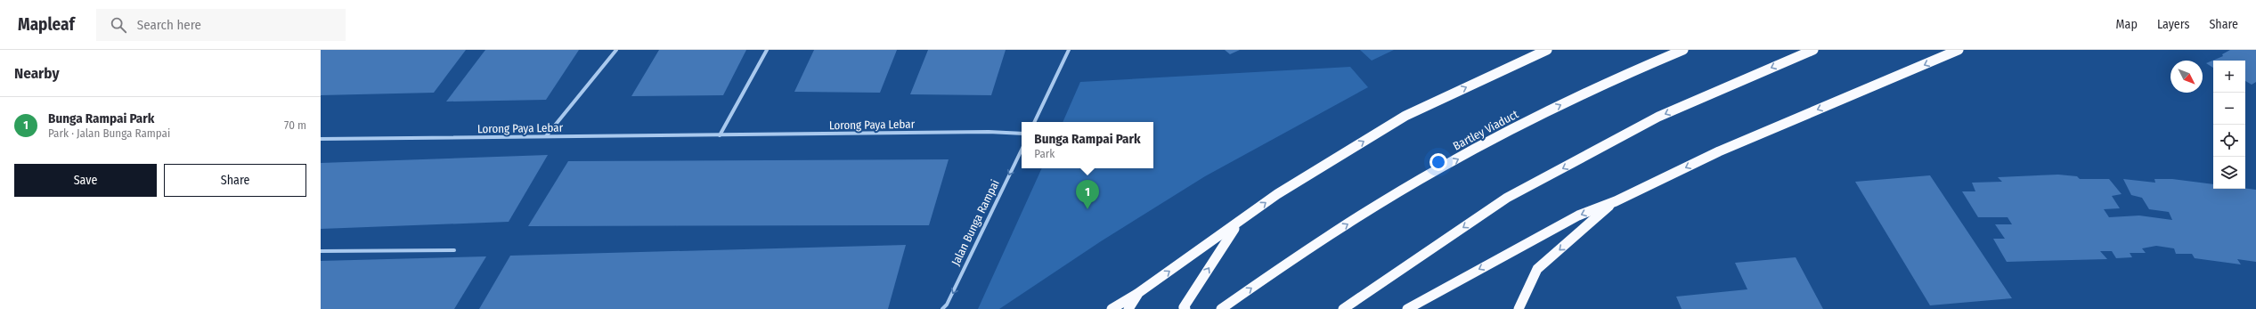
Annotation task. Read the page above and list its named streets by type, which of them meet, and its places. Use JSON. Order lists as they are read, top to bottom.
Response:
{
  "streets": {
    "highway": ["Bartley Viaduct"],
    "street": ["Lorong Paya Lebar", "Jalan Bunga Rampai"]
  },
  "one_way": ["Jalan Bunga Rampai"],
  "north": "bottom right",
  "page": {
    "header": "Mapleaf",
    "search": "Search here",
    "nav": ["Map", "Layers", "Share"],
    "heading": "Nearby",
    "map_buttons": ["+", "−"],
    "list": [
      {
        "mark": "1",
        "name": "Bunga Rampai Park",
        "note": "Park · Jalan Bunga Rampai",
        "value": "70 m"
      }
    ],
    "popup": ["Bunga Rampai Park", "Park"],
    "buttons": ["Save", "Share"],
    "pins": "1"
  }
}
